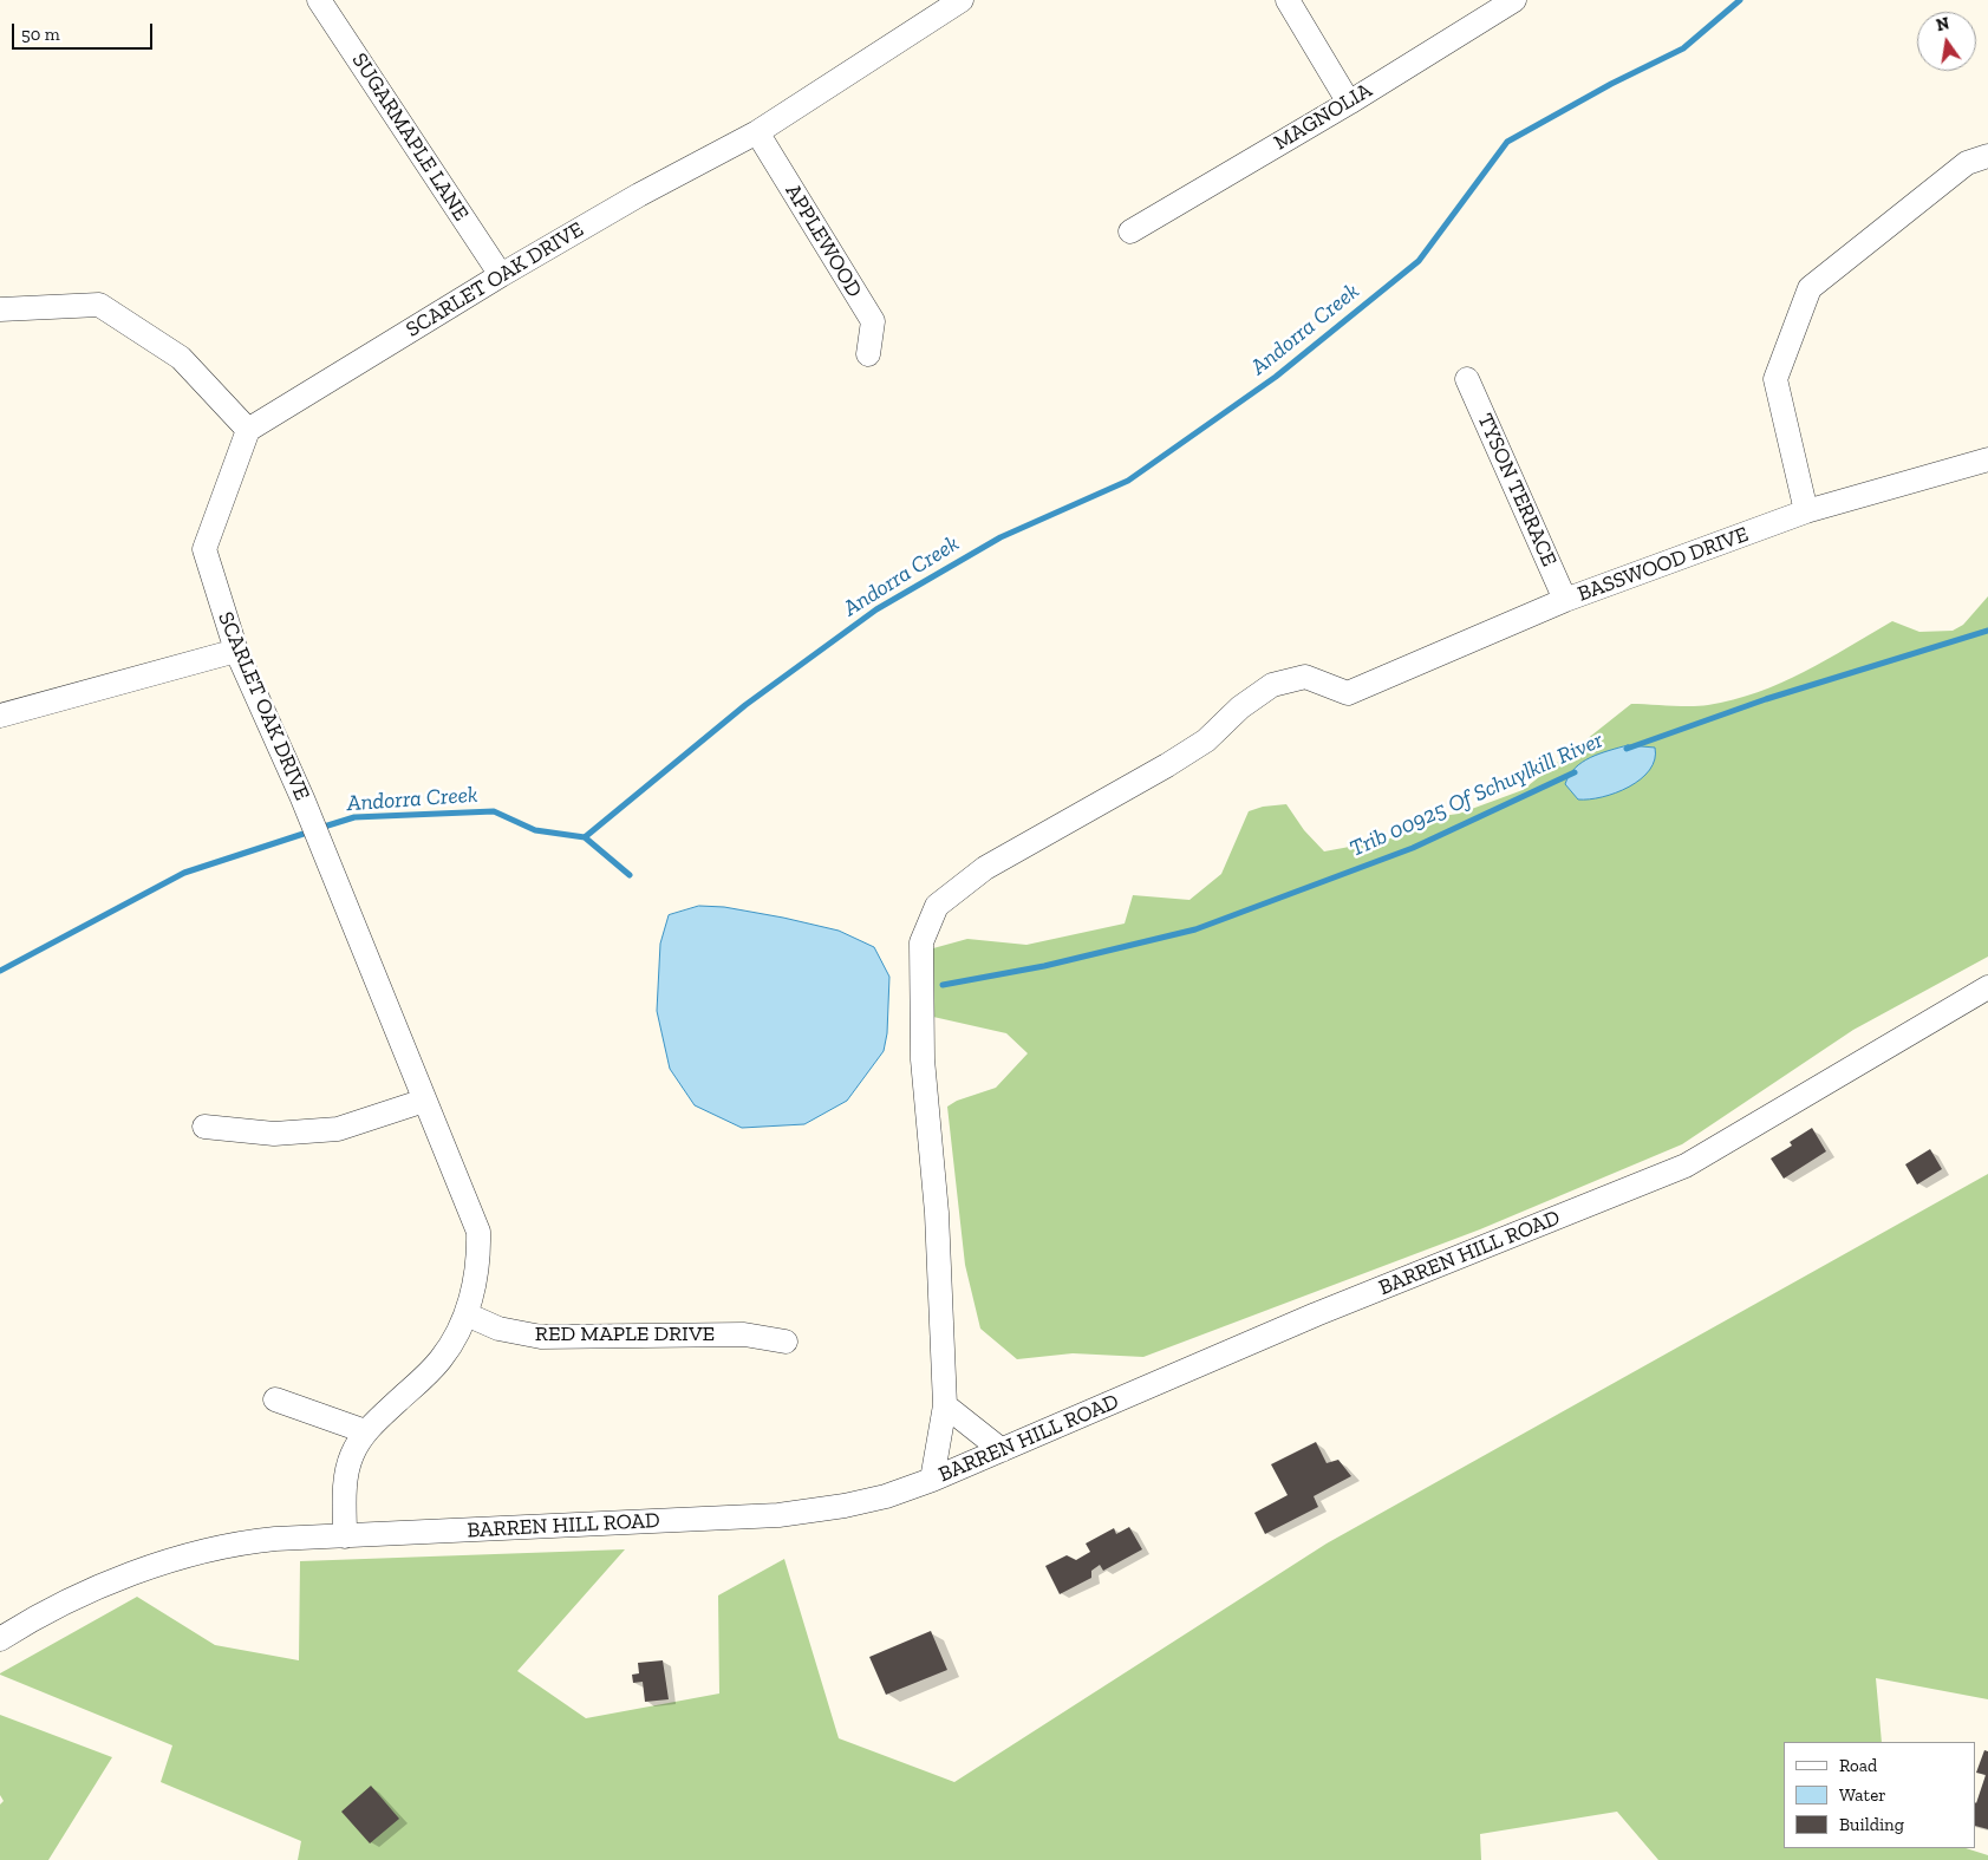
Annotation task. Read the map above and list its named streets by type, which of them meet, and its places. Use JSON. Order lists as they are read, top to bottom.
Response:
{
  "streets": {
    "street": [
      "MAGNOLIA",
      "SUGARMAPLE LANE",
      "APPLEWOOD",
      "SCARLET OAK DRIVE",
      "TYSON TERRACE",
      "BASSWOOD DRIVE",
      "BARREN HILL ROAD",
      "RED MAPLE DRIVE"
    ]
  },
  "crossings": [
    ["SUGARMAPLE LANE", "SCARLET OAK DRIVE"],
    ["APPLEWOOD", "SCARLET OAK DRIVE"],
    ["SCARLET OAK DRIVE", "BARREN HILL ROAD"],
    ["SCARLET OAK DRIVE", "RED MAPLE DRIVE"],
    ["TYSON TERRACE", "BASSWOOD DRIVE"]
  ],
  "water": ["Andorra Creek", "Trib 00925 Of Schuylkill River"],
  "legend": ["Road", "Water", "Building"],
  "scale_bar": "50 m",
  "north": "top"
}
